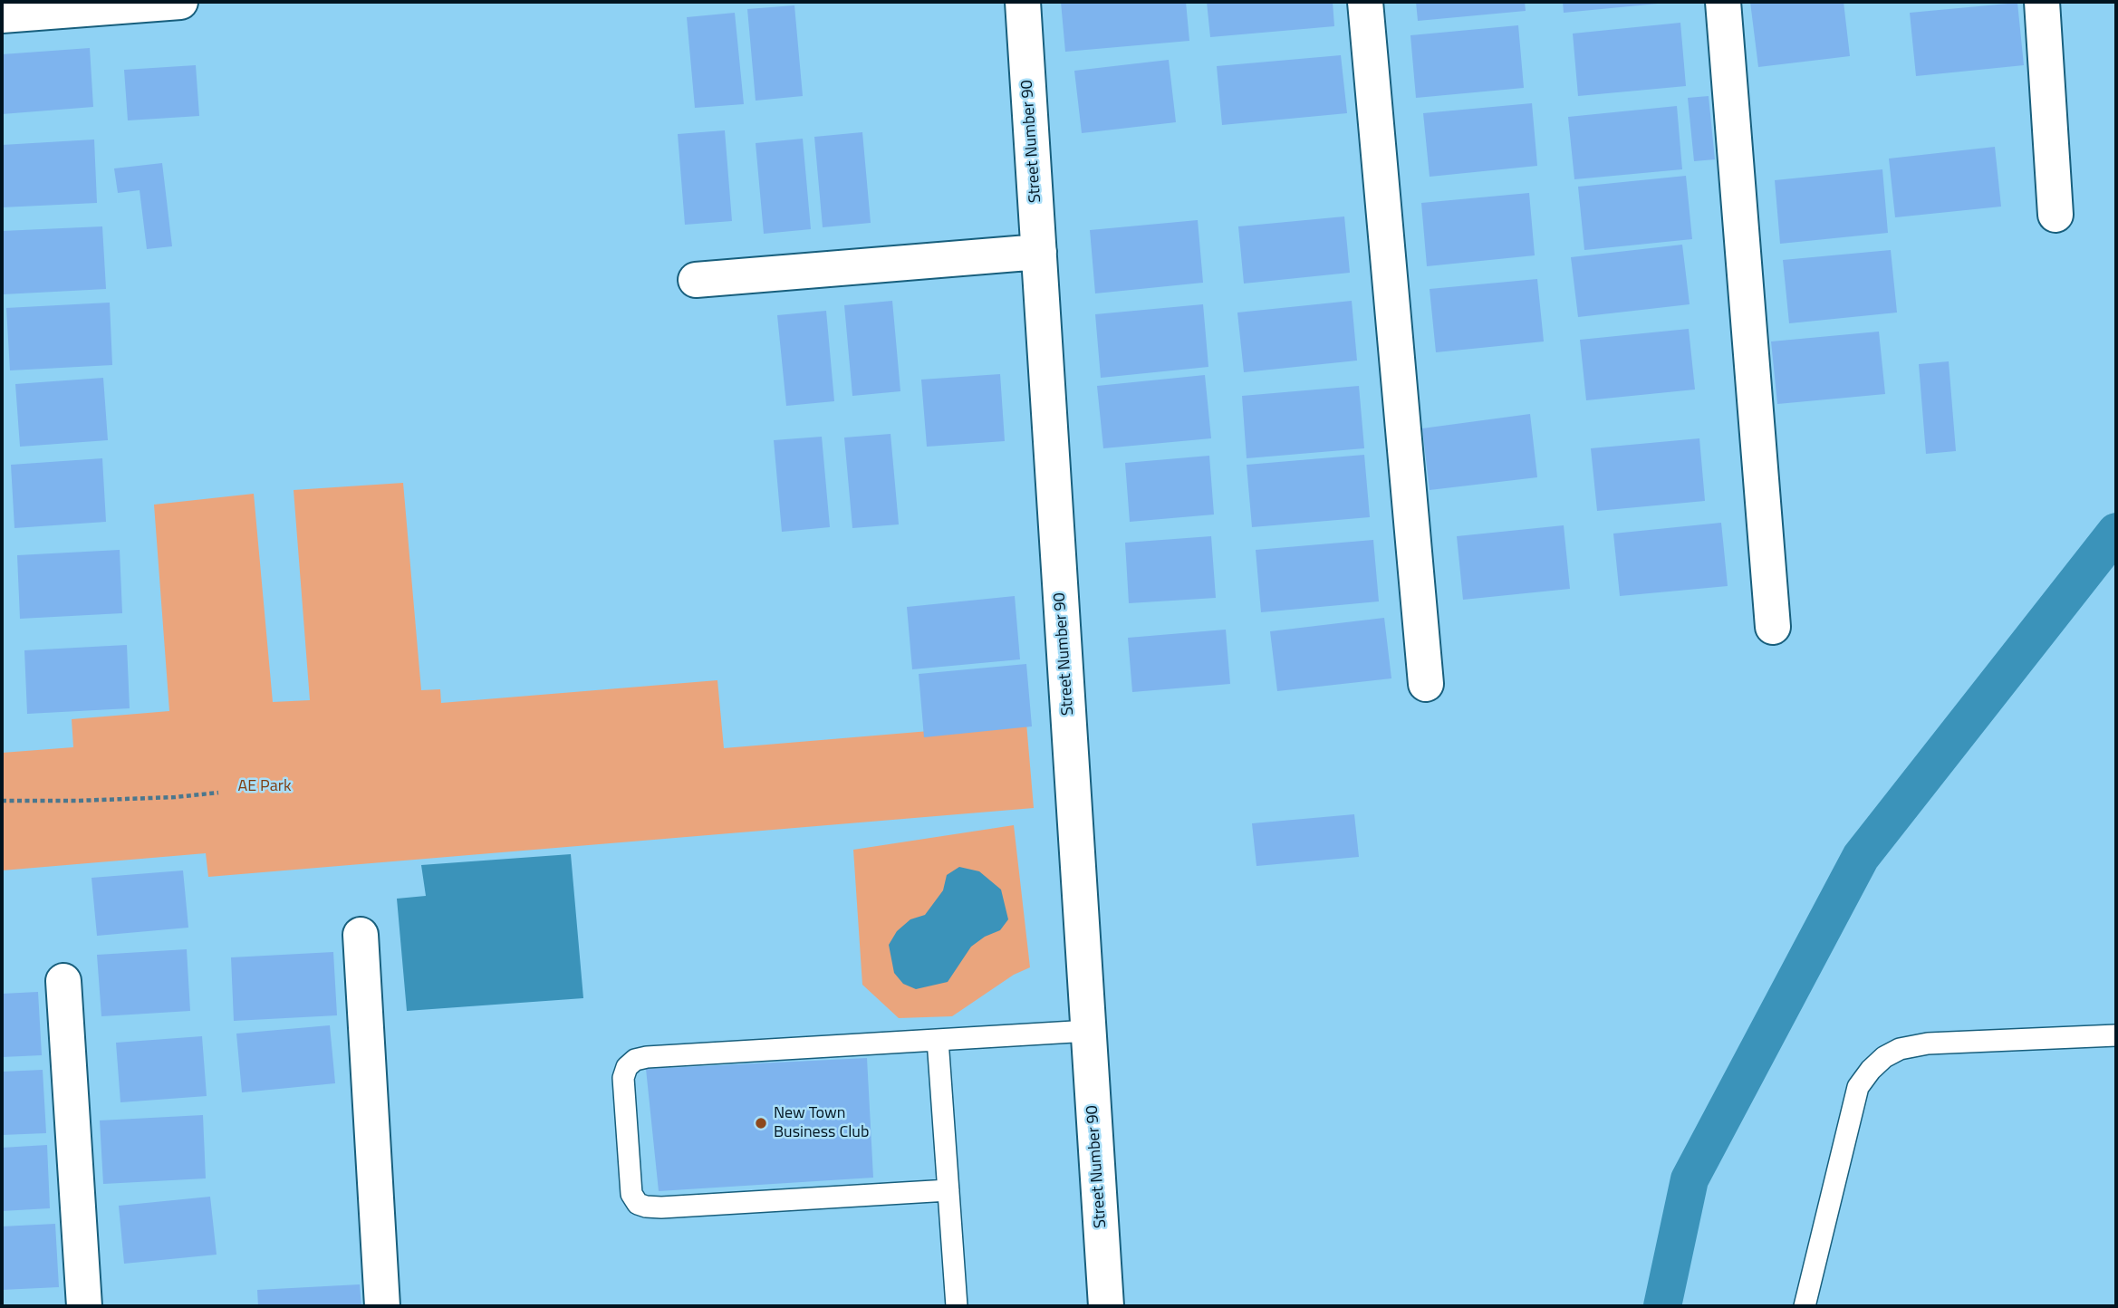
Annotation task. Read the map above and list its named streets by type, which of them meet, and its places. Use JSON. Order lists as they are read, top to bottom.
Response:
{
  "streets": {
    "street": ["Street Number 90"]
  },
  "parks": ["AE Park"],
  "places": ["New Town Business Club"]
}
